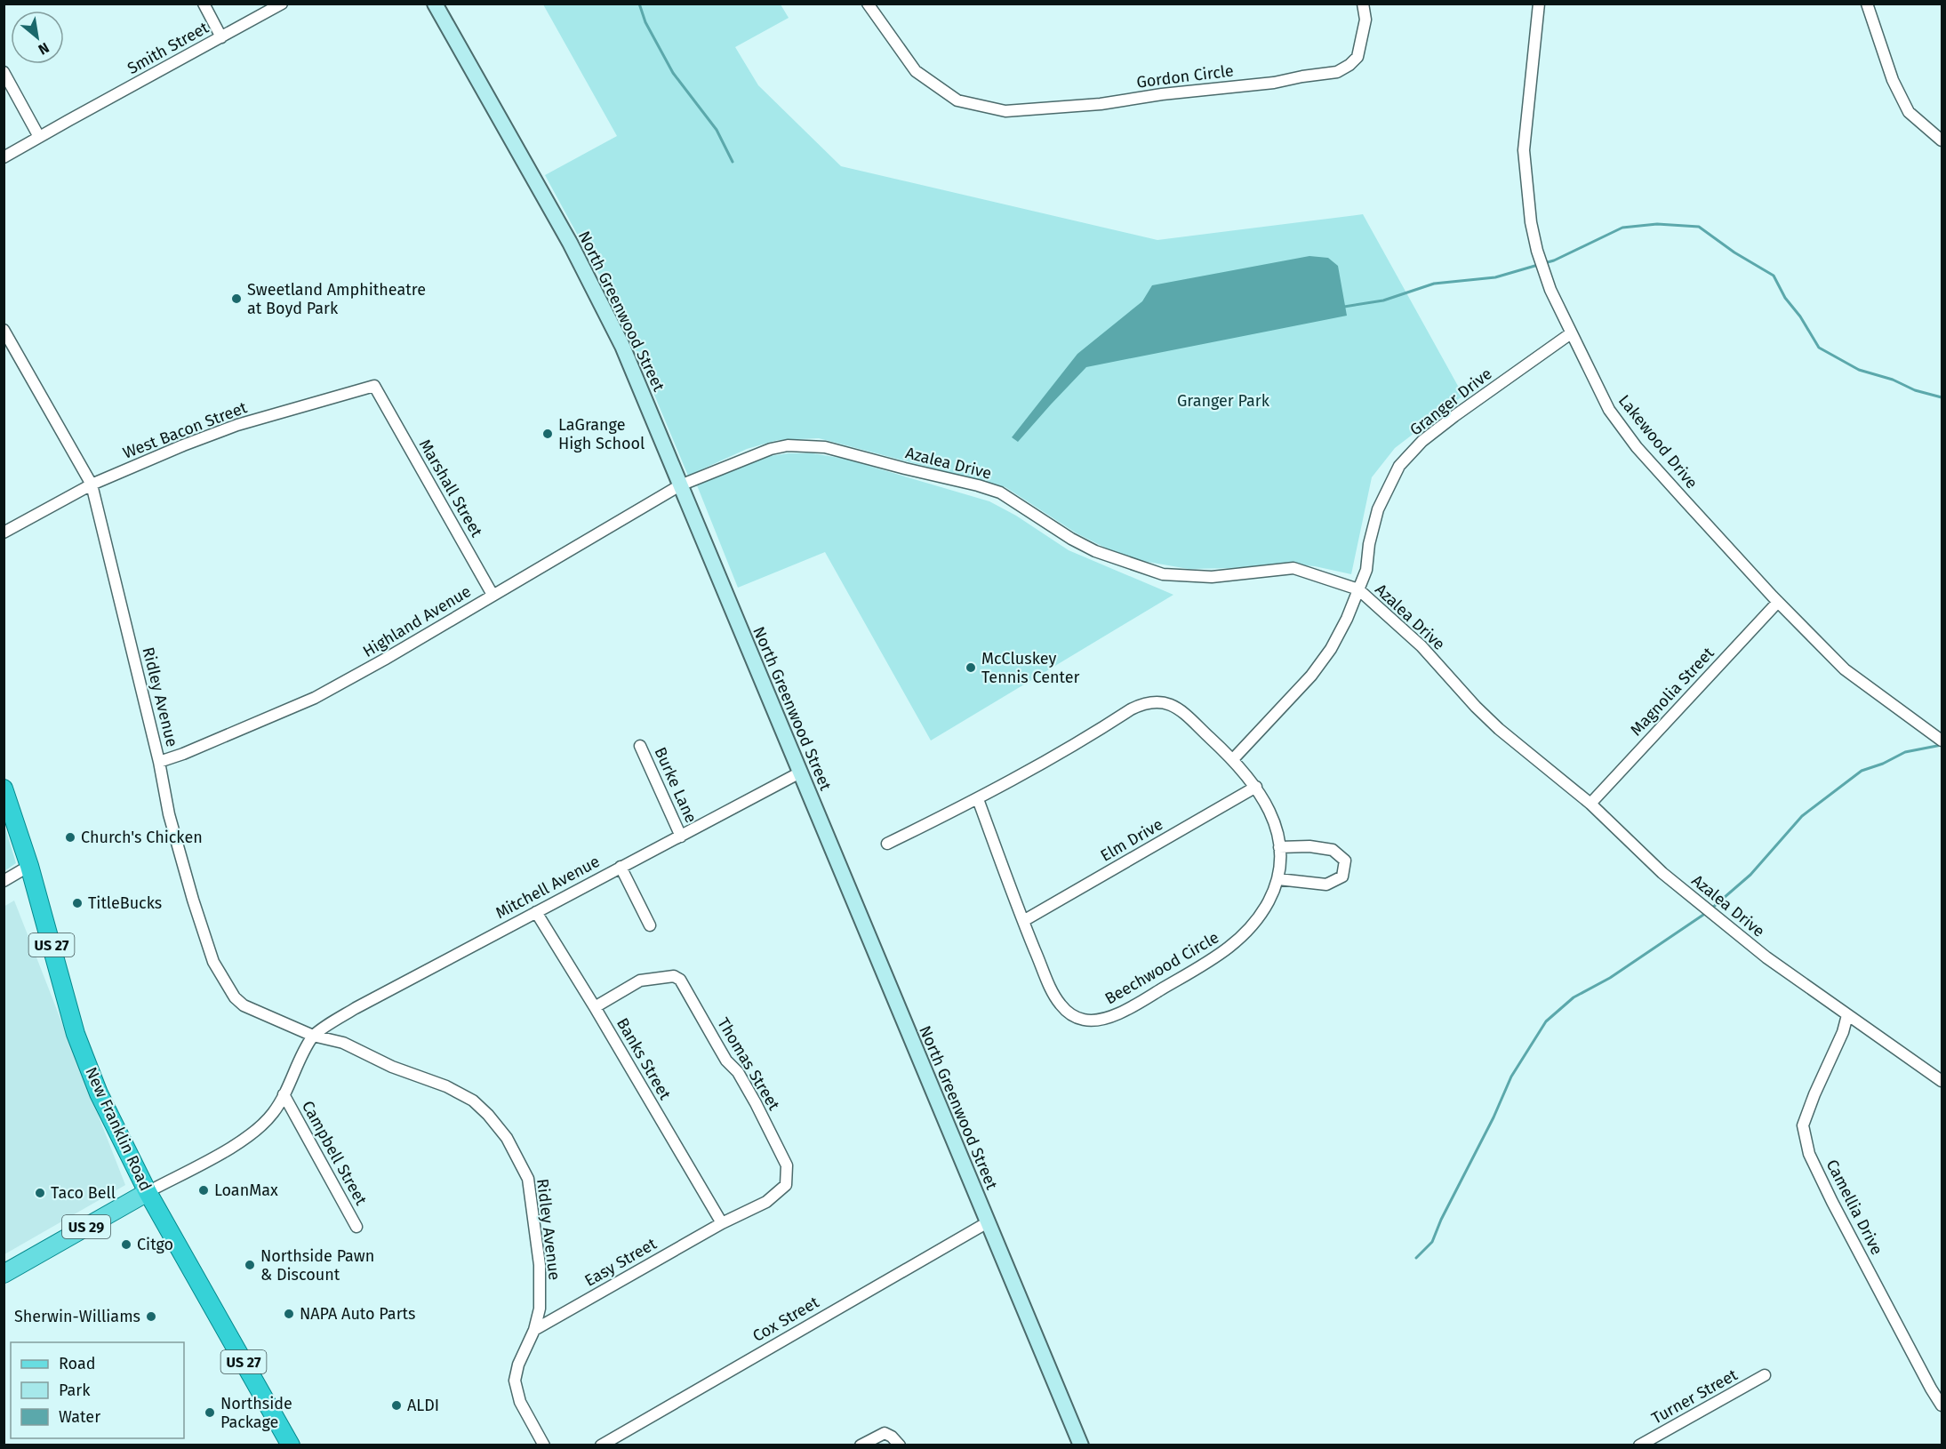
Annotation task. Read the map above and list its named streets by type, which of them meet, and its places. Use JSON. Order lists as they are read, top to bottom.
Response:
{
  "streets": {
    "highway": ["US 27", "New Franklin Road"],
    "main road": ["North Greenwood Street", "US 29"],
    "street": [
      "Smith Street",
      "Gordon Circle",
      "Granger Drive",
      "West Bacon Street",
      "Lakewood Drive",
      "Azalea Drive",
      "Marshall Street",
      "Highland Avenue",
      "Magnolia Street",
      "Ridley Avenue",
      "Burke Lane",
      "Elm Drive",
      "Mitchell Avenue",
      "Beechwood Circle",
      "Banks Street",
      "Thomas Street",
      "Campbell Street",
      "Camellia Drive",
      "Easy Street",
      "Cox Street",
      "Turner Street"
    ]
  },
  "crossings": [
    ["North Greenwood Street", "Azalea Drive"],
    ["North Greenwood Street", "Highland Avenue"],
    ["North Greenwood Street", "Mitchell Avenue"],
    ["North Greenwood Street", "Cox Street"],
    ["Granger Drive", "Lakewood Drive"],
    ["Granger Drive", "Azalea Drive"],
    ["Granger Drive", "Beechwood Circle"],
    ["West Bacon Street", "Marshall Street"],
    ["West Bacon Street", "Ridley Avenue"],
    ["Lakewood Drive", "Magnolia Street"],
    ["Azalea Drive", "Highland Avenue"],
    ["Azalea Drive", "Magnolia Street"],
    ["Azalea Drive", "Camellia Drive"],
    ["Marshall Street", "Highland Avenue"],
    ["Highland Avenue", "Ridley Avenue"],
    ["Ridley Avenue", "Mitchell Avenue"],
    ["Ridley Avenue", "Easy Street"],
    ["Burke Lane", "Mitchell Avenue"],
    ["Elm Drive", "Beechwood Circle"],
    ["Mitchell Avenue", "Banks Street"],
    ["Banks Street", "Thomas Street"],
    ["Banks Street", "Easy Street"],
    ["Thomas Street", "Easy Street"],
    ["New Franklin Road", "US 29"]
  ],
  "parks": ["Granger Park"],
  "places": [
    "Sweetland Amphitheatre at Boyd Park",
    "LaGrange High School",
    "McCluskey Tennis Center",
    "Church's Chicken",
    "TitleBucks",
    "LoanMax",
    "Taco Bell",
    "Citgo",
    "Northside Pawn & Discount",
    "NAPA Auto Parts",
    "Sherwin-Williams",
    "ALDI",
    "Northside Package"
  ],
  "legend": ["Road", "Park", "Water"],
  "north": "bottom right"
}
